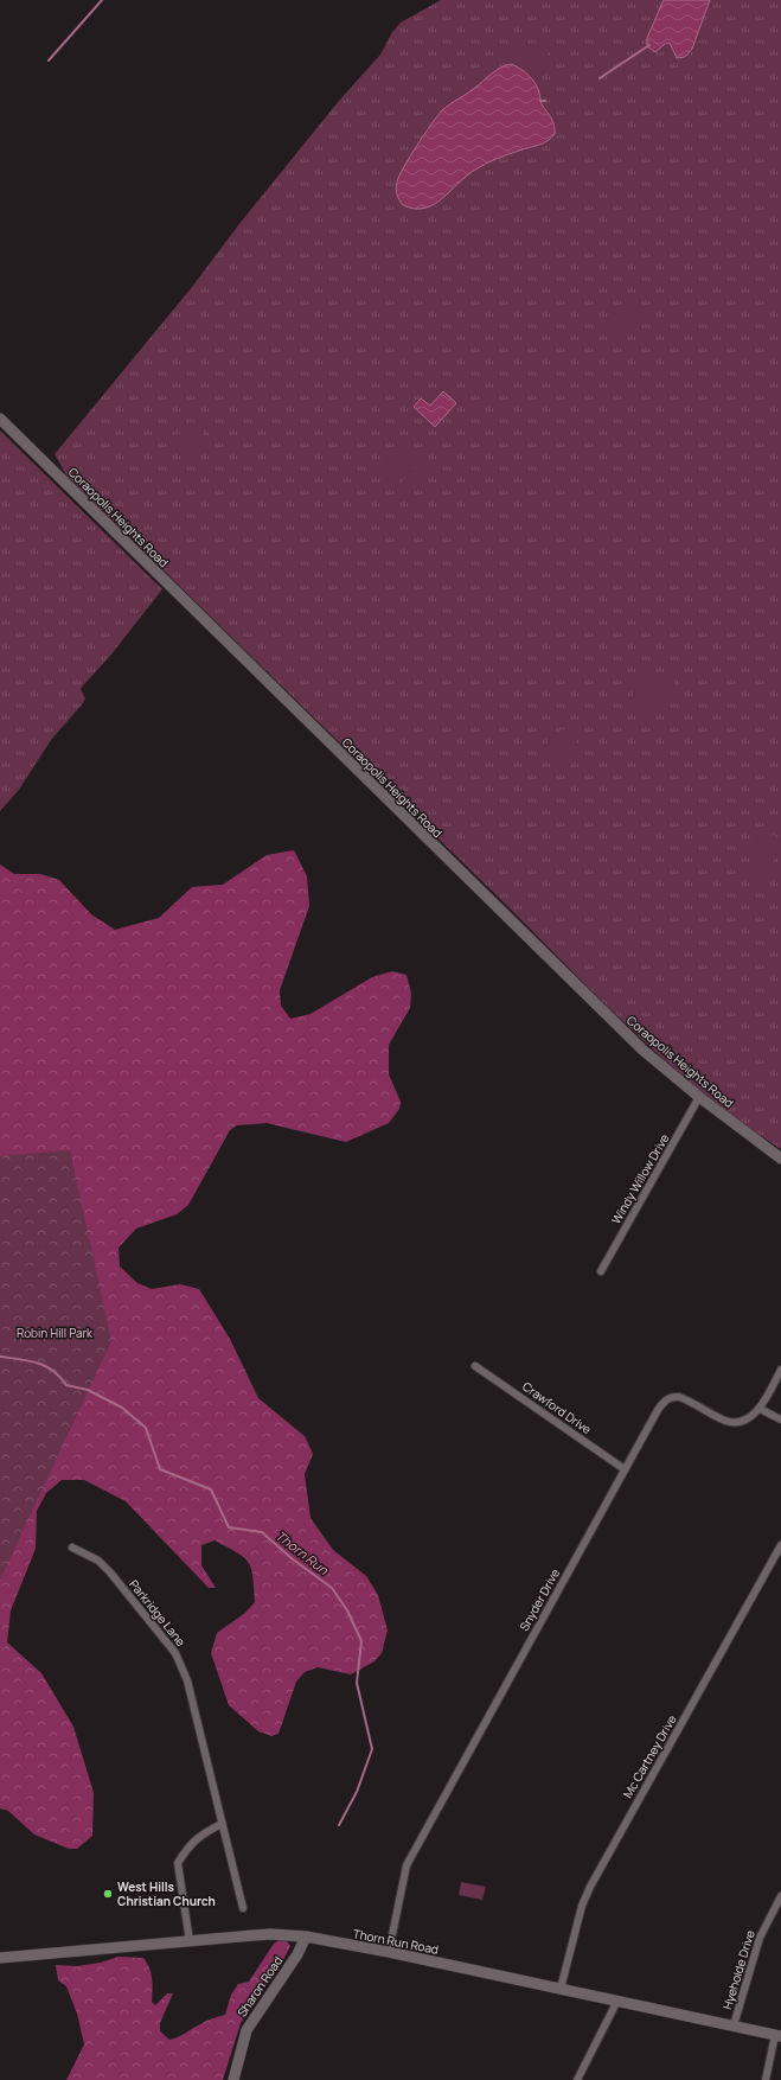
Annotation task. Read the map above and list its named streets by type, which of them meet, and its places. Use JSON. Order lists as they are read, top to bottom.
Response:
{
  "streets": {
    "street": [
      "Coraopolis Heights Road",
      "Windy Willow Drive",
      "Crawford Drive",
      "Snyder Drive",
      "Parkridge Lane",
      "Mc Cartney Drive",
      "Thorn Run Road",
      "Hyeholde Drive",
      "Sharon Road"
    ]
  },
  "crossings": [
    ["Coraopolis Heights Road", "Windy Willow Drive"],
    ["Crawford Drive", "Snyder Drive"],
    ["Snyder Drive", "Thorn Run Road"],
    ["Mc Cartney Drive", "Thorn Run Road"],
    ["Thorn Run Road", "Hyeholde Drive"],
    ["Thorn Run Road", "Sharon Road"]
  ],
  "water": ["Thorn Run"],
  "parks": ["Robin Hill Park"],
  "places": ["West Hills Christian Church"]
}
